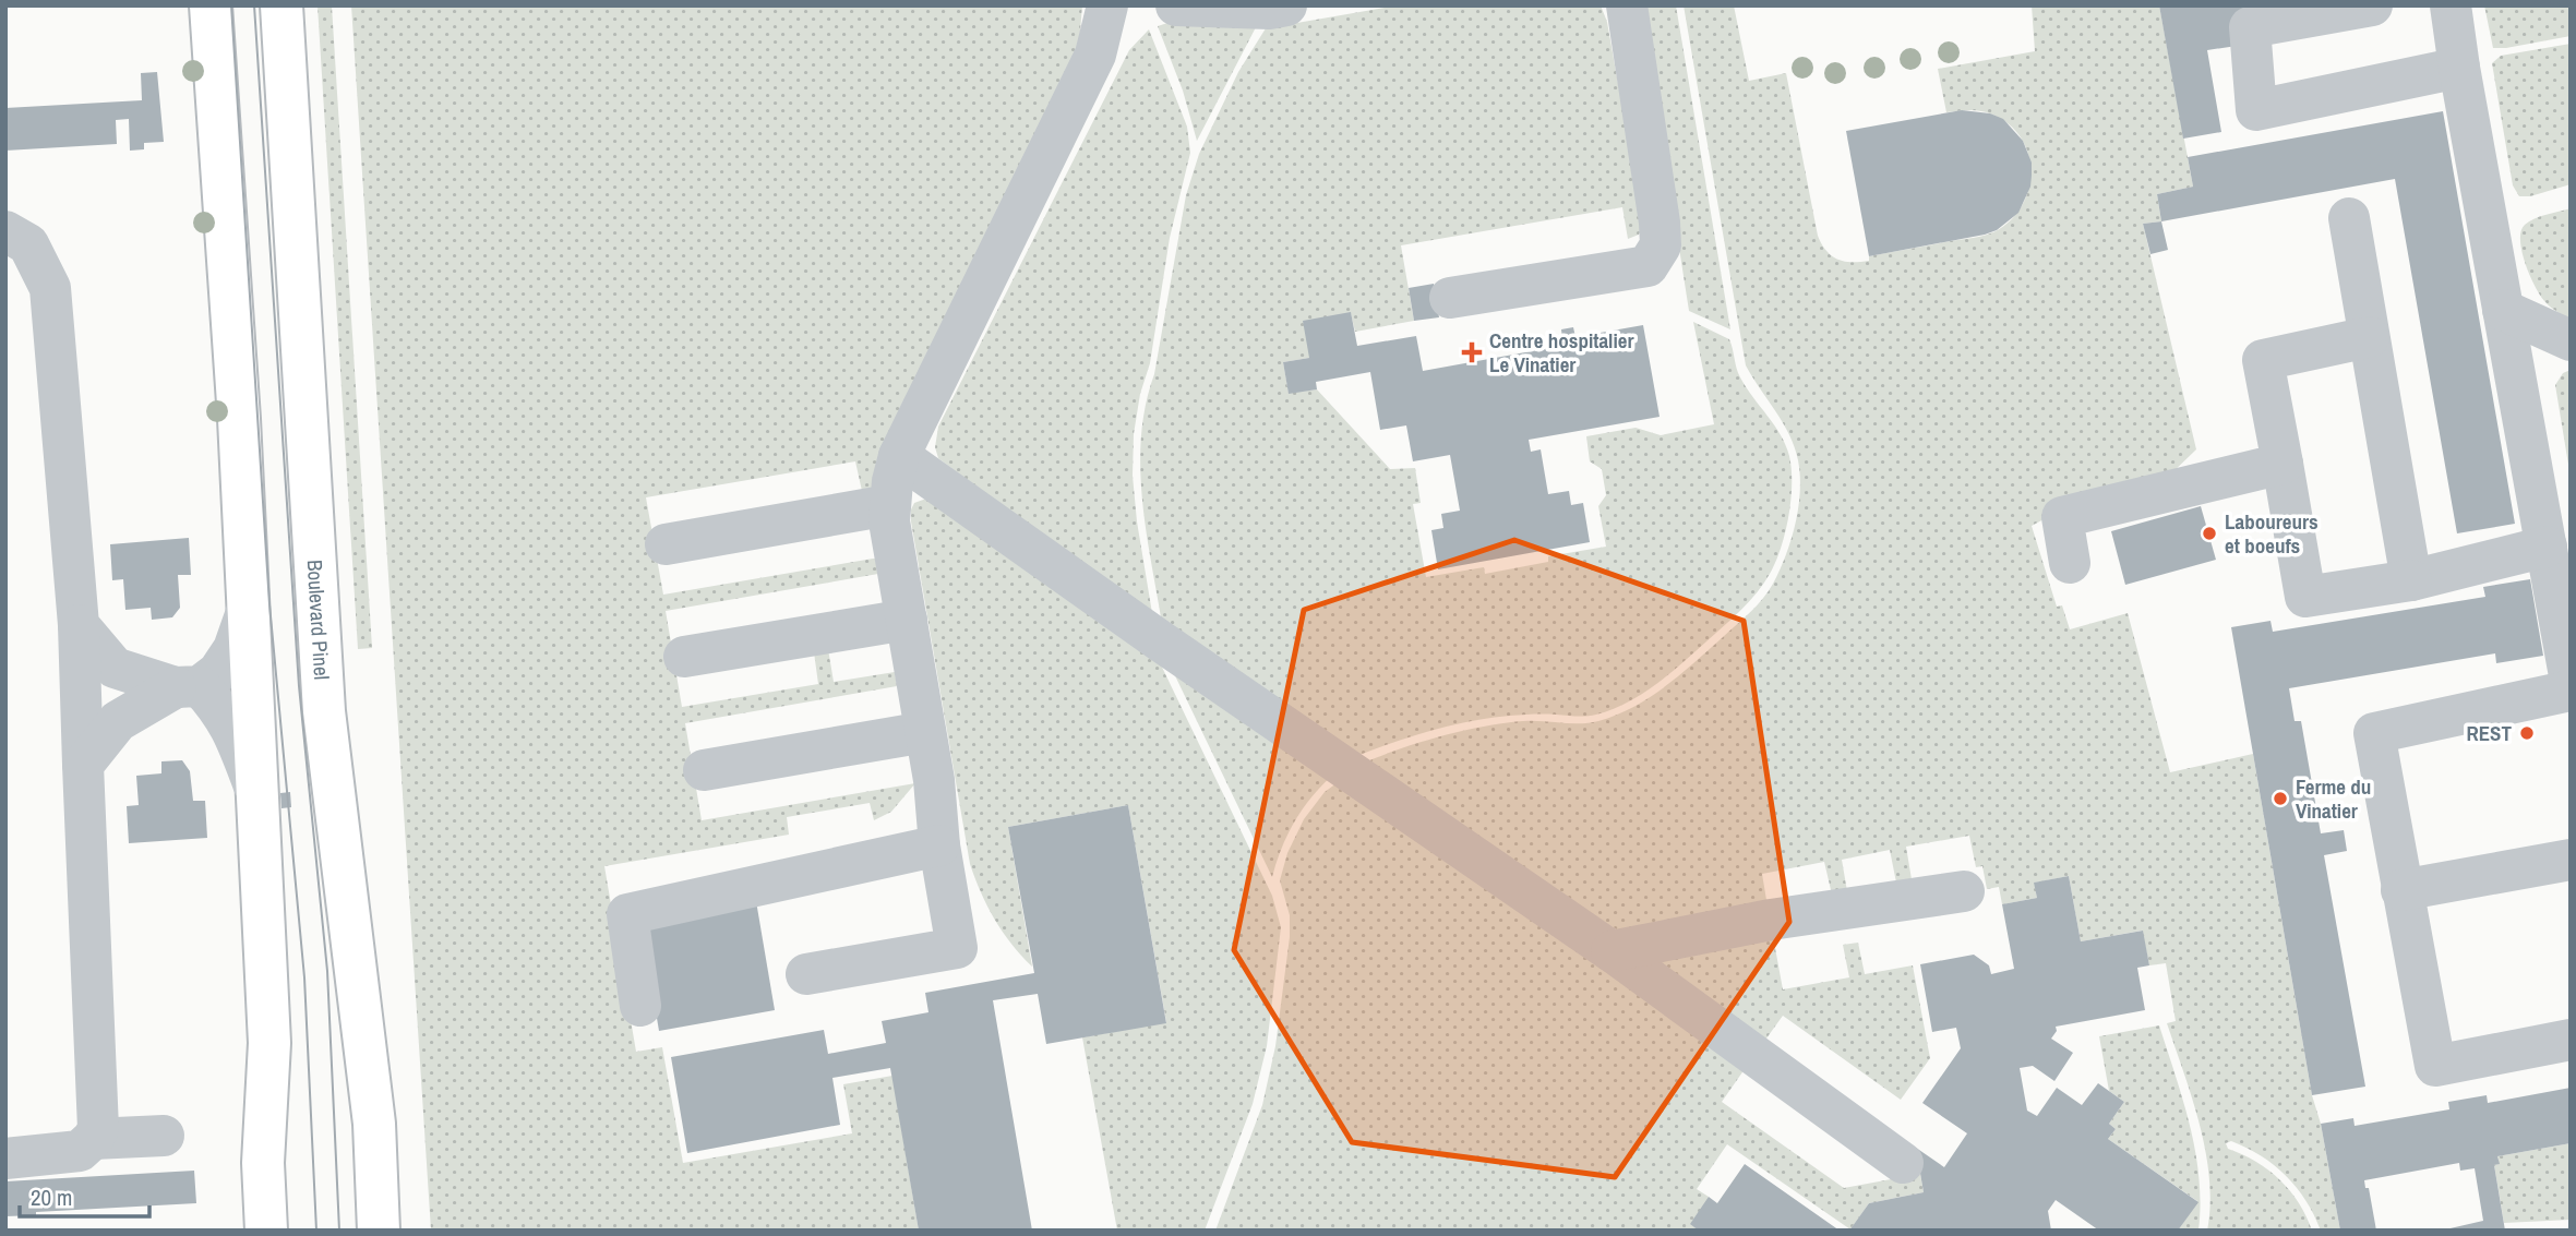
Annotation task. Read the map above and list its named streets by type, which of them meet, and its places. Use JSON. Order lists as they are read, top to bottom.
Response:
{
  "streets": {
    "main road": ["Boulevard Pinel"]
  },
  "places": {
    "health": ["Centre hospitalier Le Vinatier"],
    "other": ["Laboureurs et boeufs", "REST", "Ferme du Vinatier"]
  },
  "scale_bar": "20 m"
}
